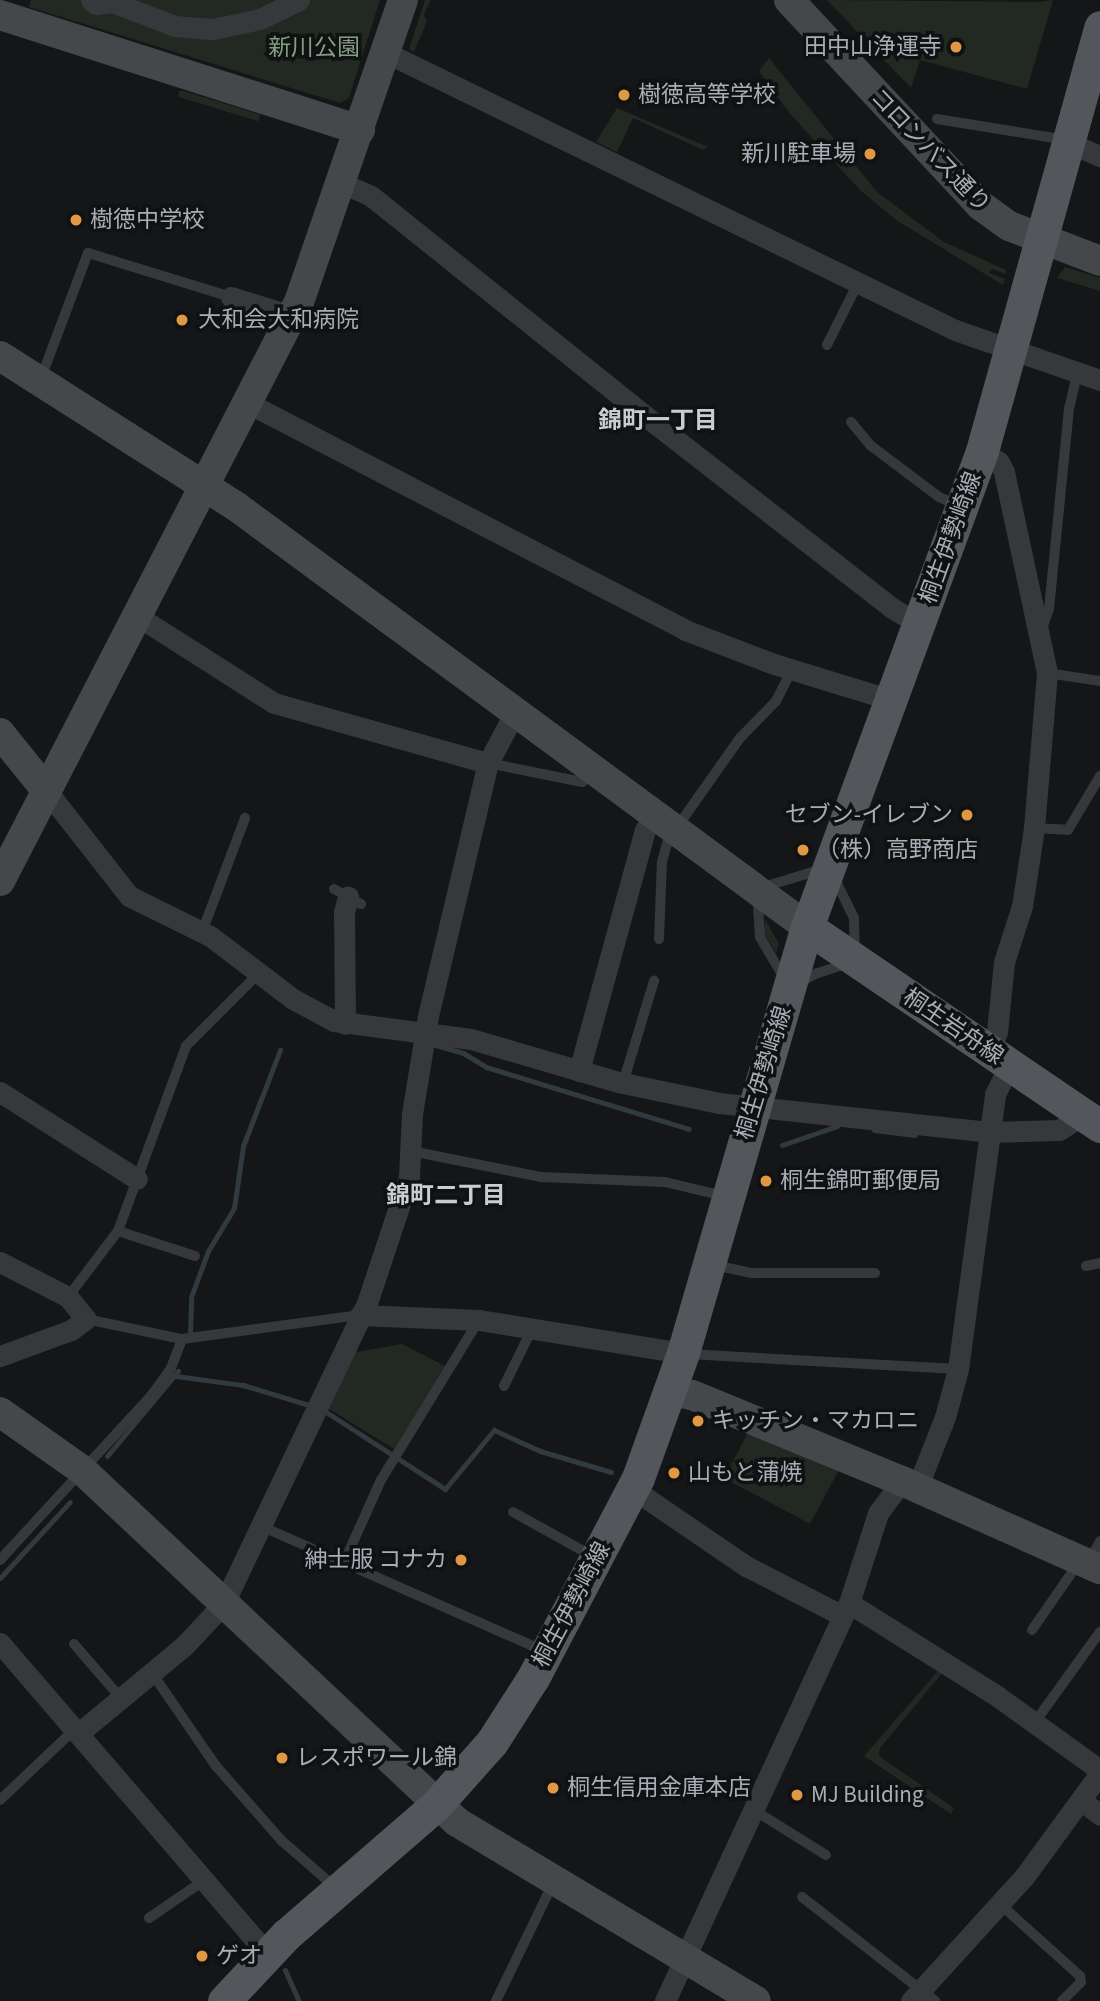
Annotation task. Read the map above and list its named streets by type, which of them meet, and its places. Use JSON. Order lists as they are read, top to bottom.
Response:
{
  "streets": {
    "main road": ["桐生伊勢崎線", "桐生岩舟線"],
    "street": ["コロンバス通り"]
  },
  "crossings": [
    ["コロンバス通り", "桐生伊勢崎線"],
    ["桐生伊勢崎線", "桐生岩舟線"]
  ],
  "districts": ["錦町一丁目", "錦町二丁目"],
  "parks": ["新川公園"],
  "places": [
    "田中山浄運寺",
    "樹徳高等学校",
    "新川駐車場",
    "樹徳中学校",
    "大和会大和病院",
    "セブン-イレブン",
    "（株）高野商店",
    "桐生錦町郵便局",
    "キッチン・マカロニ",
    "山もと蒲焼",
    "紳士服 コナカ",
    "レスポワール錦",
    "桐生信用金庫本店",
    "MJ Building",
    "ゲオ"
  ]
}
